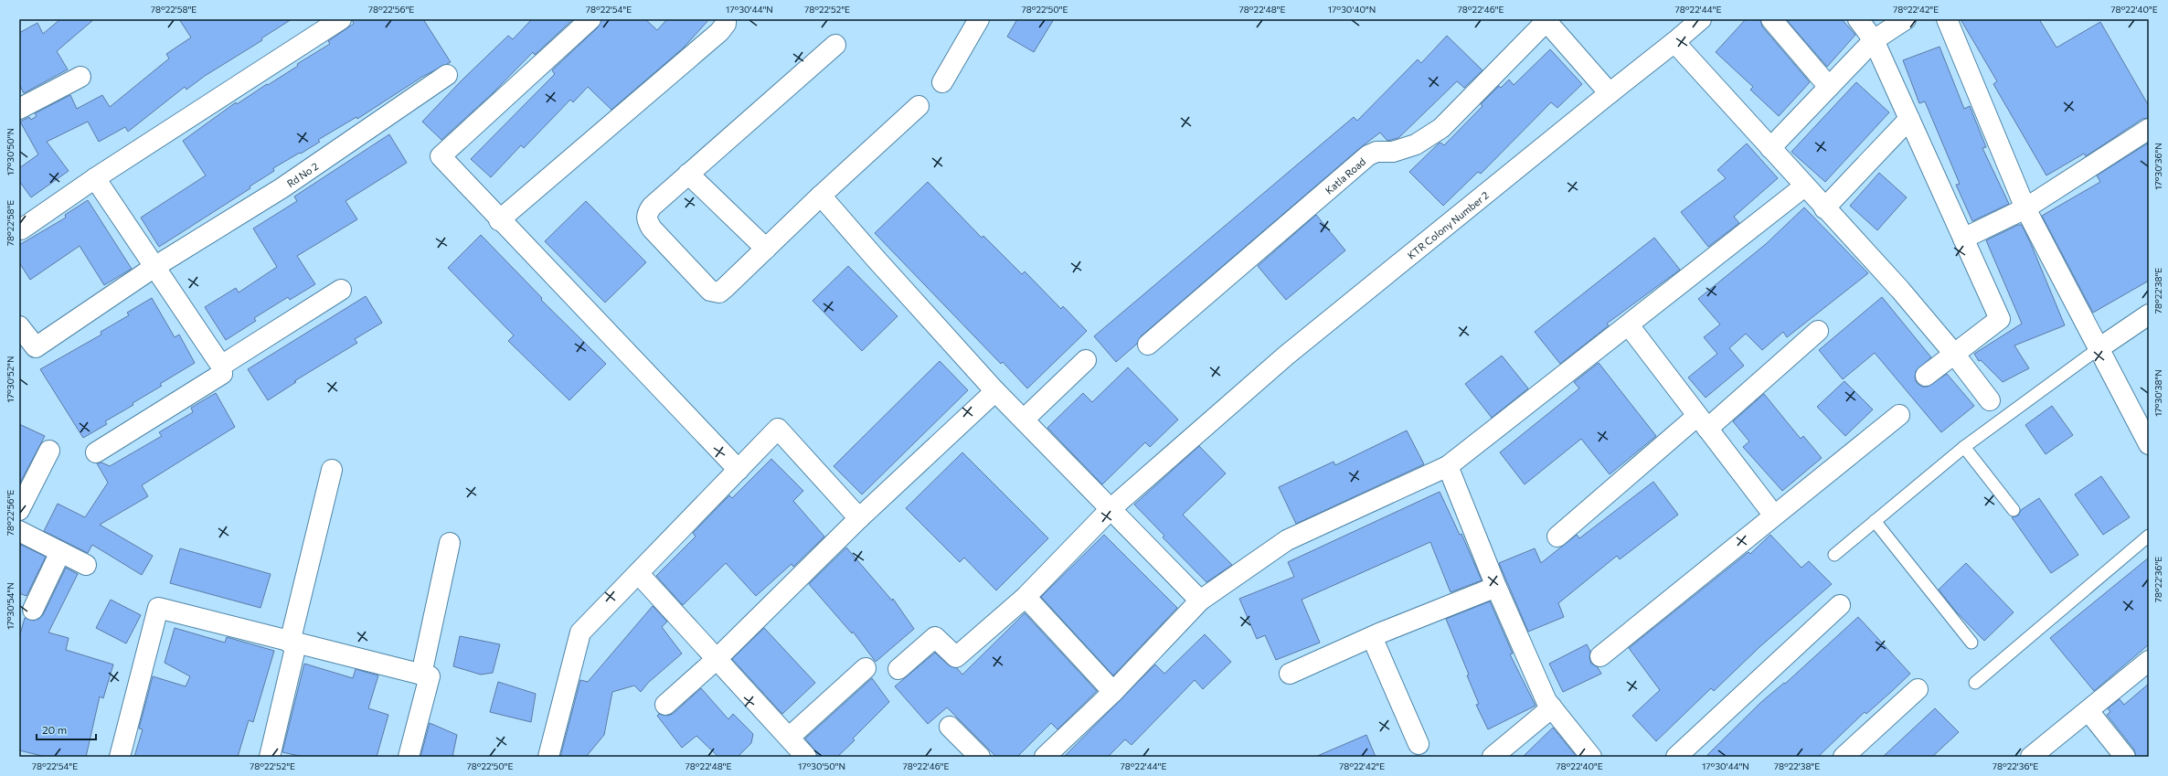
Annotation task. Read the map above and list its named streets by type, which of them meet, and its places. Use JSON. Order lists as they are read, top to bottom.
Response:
{
  "streets": {
    "street": ["Rd No 2", "Katla Road", "KTR Colony Number 2"]
  },
  "scale_bar": "20 m",
  "coordinates": [
    "78°22'58\"E",
    "78°22'56\"E",
    "78°22'54\"E",
    "17°30'44\"N",
    "78°22'52\"E",
    "78°22'50\"E",
    "78°22'48\"E",
    "17°30'40\"N",
    "78°22'46\"E",
    "78°22'44\"E",
    "78°22'42\"E",
    "78°22'40\"E",
    "17°30'50\"N",
    "17°30'36\"N",
    "78°22'38\"E",
    "17°30'52\"N",
    "17°30'38\"N",
    "78°22'36\"E",
    "17°30'54\"N"
  ]
}
